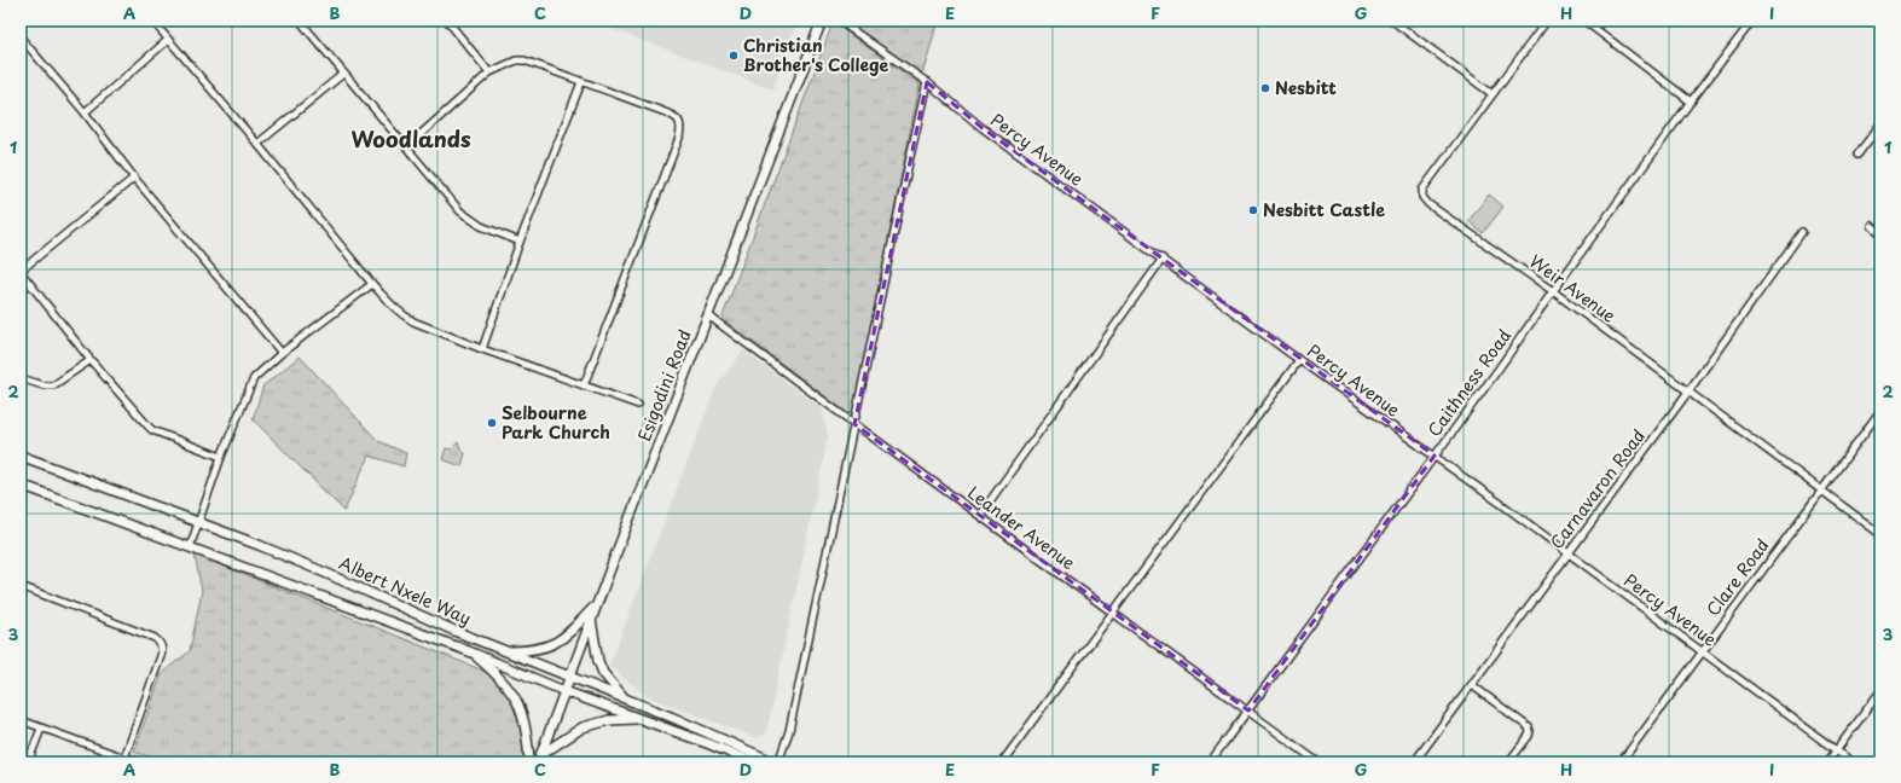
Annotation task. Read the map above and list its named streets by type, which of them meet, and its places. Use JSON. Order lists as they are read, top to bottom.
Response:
{
  "streets": {
    "main road": ["Esigodini Road", "Albert Nxele Way"],
    "street": [
      "Percy Avenue",
      "Weir Avenue",
      "Caithness Road",
      "Carnavaron Road",
      "Leander Avenue",
      "Clare Road"
    ]
  },
  "crossings": [
    ["Percy Avenue", "Caithness Road"],
    ["Percy Avenue", "Carnavaron Road"],
    ["Percy Avenue", "Clare Road"],
    ["Weir Avenue", "Caithness Road"],
    ["Weir Avenue", "Carnavaron Road"],
    ["Weir Avenue", "Clare Road"],
    ["Caithness Road", "Leander Avenue"],
    ["Esigodini Road", "Leander Avenue"],
    ["Esigodini Road", "Albert Nxele Way"]
  ],
  "districts": ["Woodlands"],
  "places": [
    "Christian Brother's College",
    "Nesbitt",
    "Nesbitt Castle",
    "Selbourne Park Church"
  ],
  "grid": {
    "columns": [
      "A",
      "B",
      "C",
      "D",
      "E",
      "F",
      "G",
      "H",
      "I"
    ],
    "rows": ["1", "2", "3"]
  }
}
